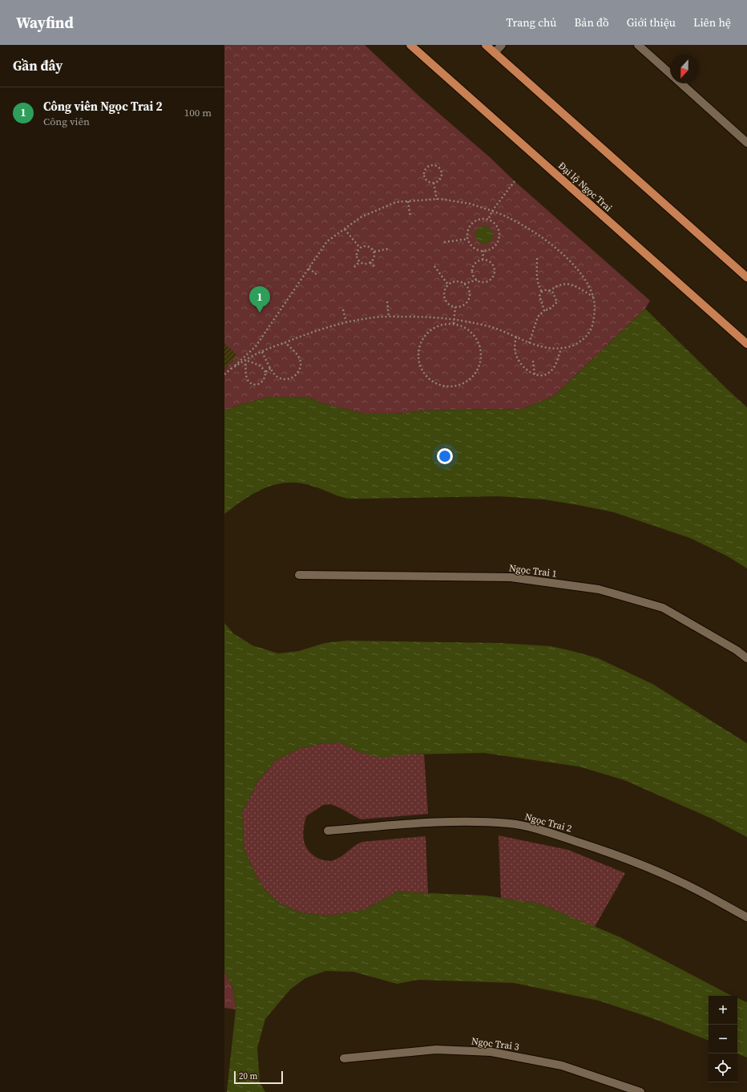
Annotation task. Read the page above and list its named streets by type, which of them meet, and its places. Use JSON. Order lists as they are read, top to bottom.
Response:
{
  "streets": {
    "main road": ["Đại lộ Ngọc Trai"],
    "street": ["Ngọc Trai 1", "Ngọc Trai 2", "Ngọc Trai 3"]
  },
  "scale_bar": "20 m",
  "north": "bottom",
  "page": {
    "header": "Wayfind",
    "nav": [
      "Trang chủ",
      "Bản đồ",
      "Giới thiệu",
      "Liên hệ"
    ],
    "heading": "Gần đây",
    "list": [
      {
        "mark": "1",
        "name": "Công viên Ngọc Trai 2",
        "note": "Công viên",
        "value": "100 m"
      }
    ],
    "pins": "1",
    "map_buttons": ["+", "−"],
    "scale": "20 m"
  }
}
